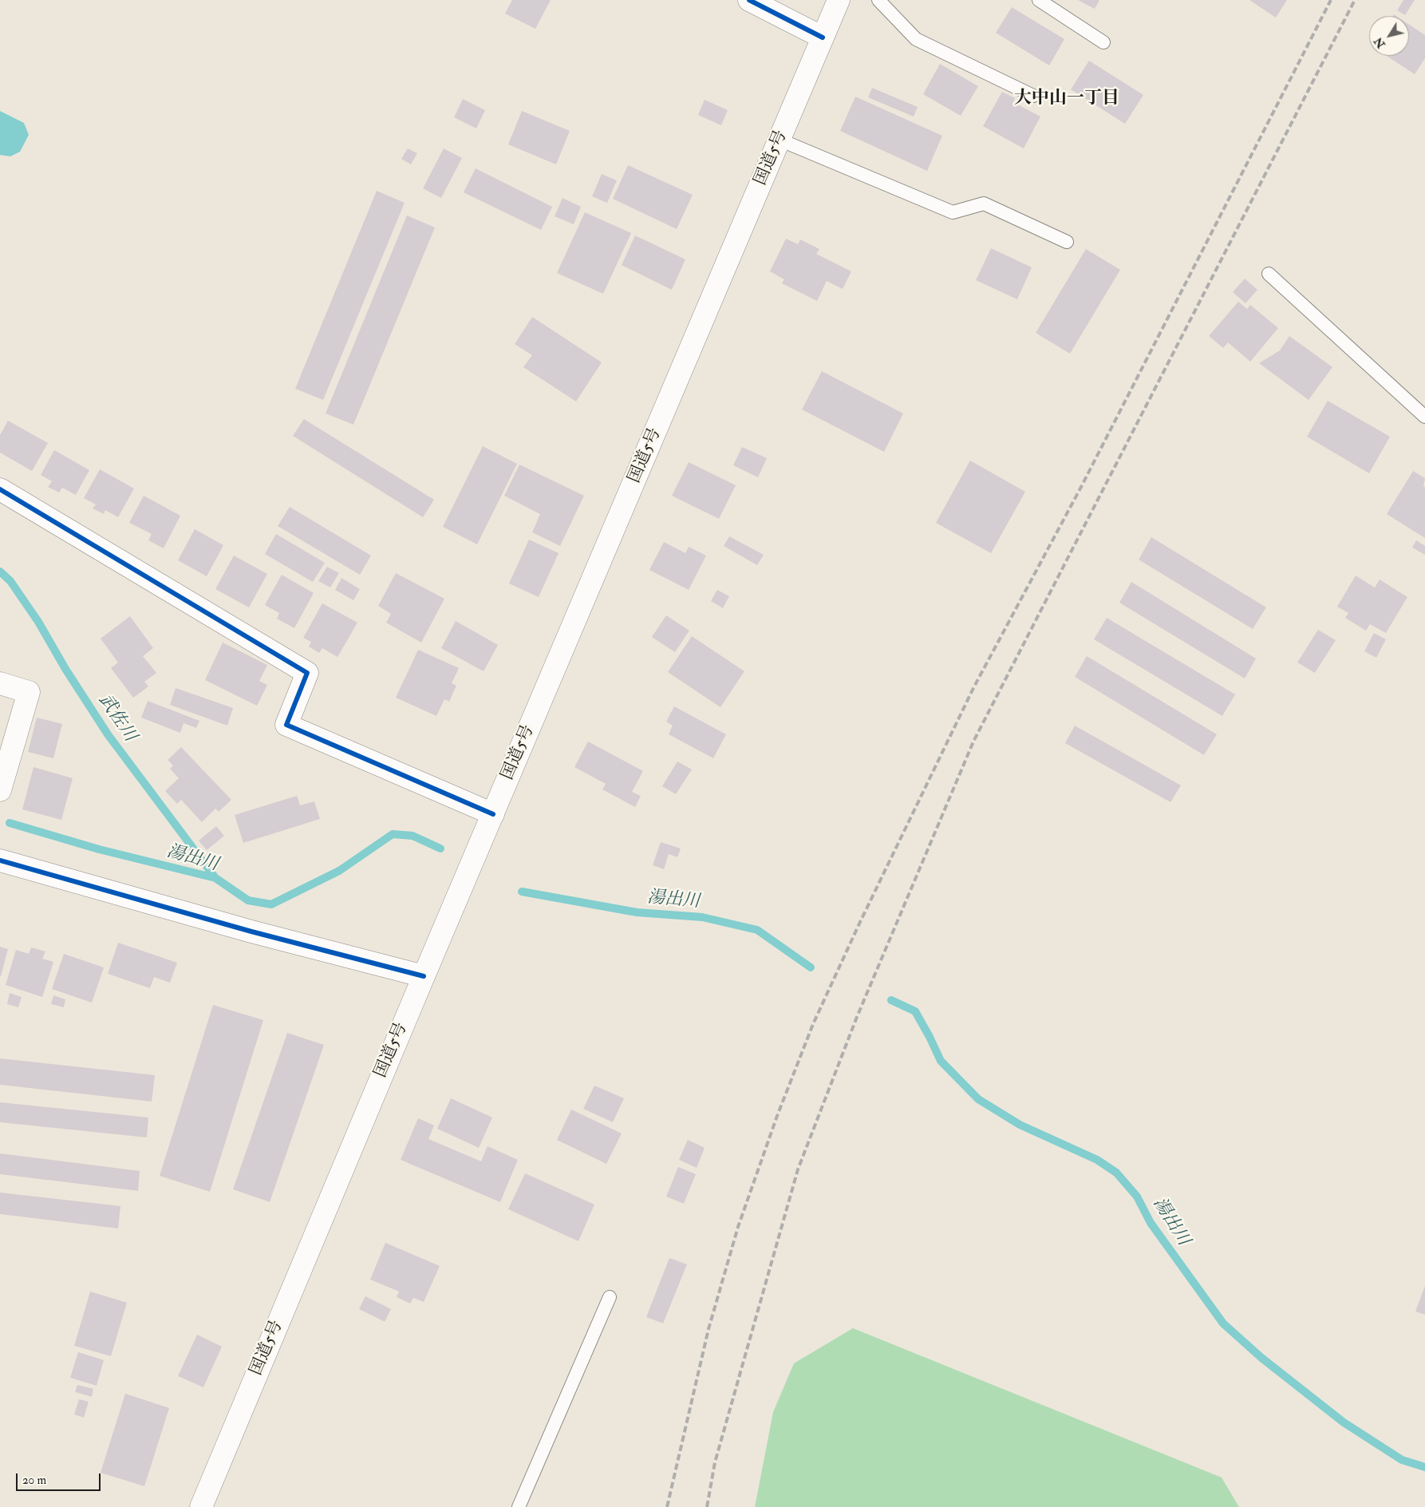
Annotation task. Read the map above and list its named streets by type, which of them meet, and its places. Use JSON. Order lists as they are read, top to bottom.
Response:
{
  "streets": {
    "main road": ["国道5号"]
  },
  "districts": ["大中山一丁目"],
  "water": ["武佐川", "湯出川"],
  "scale_bar": "20 m",
  "north": "bottom left"
}
